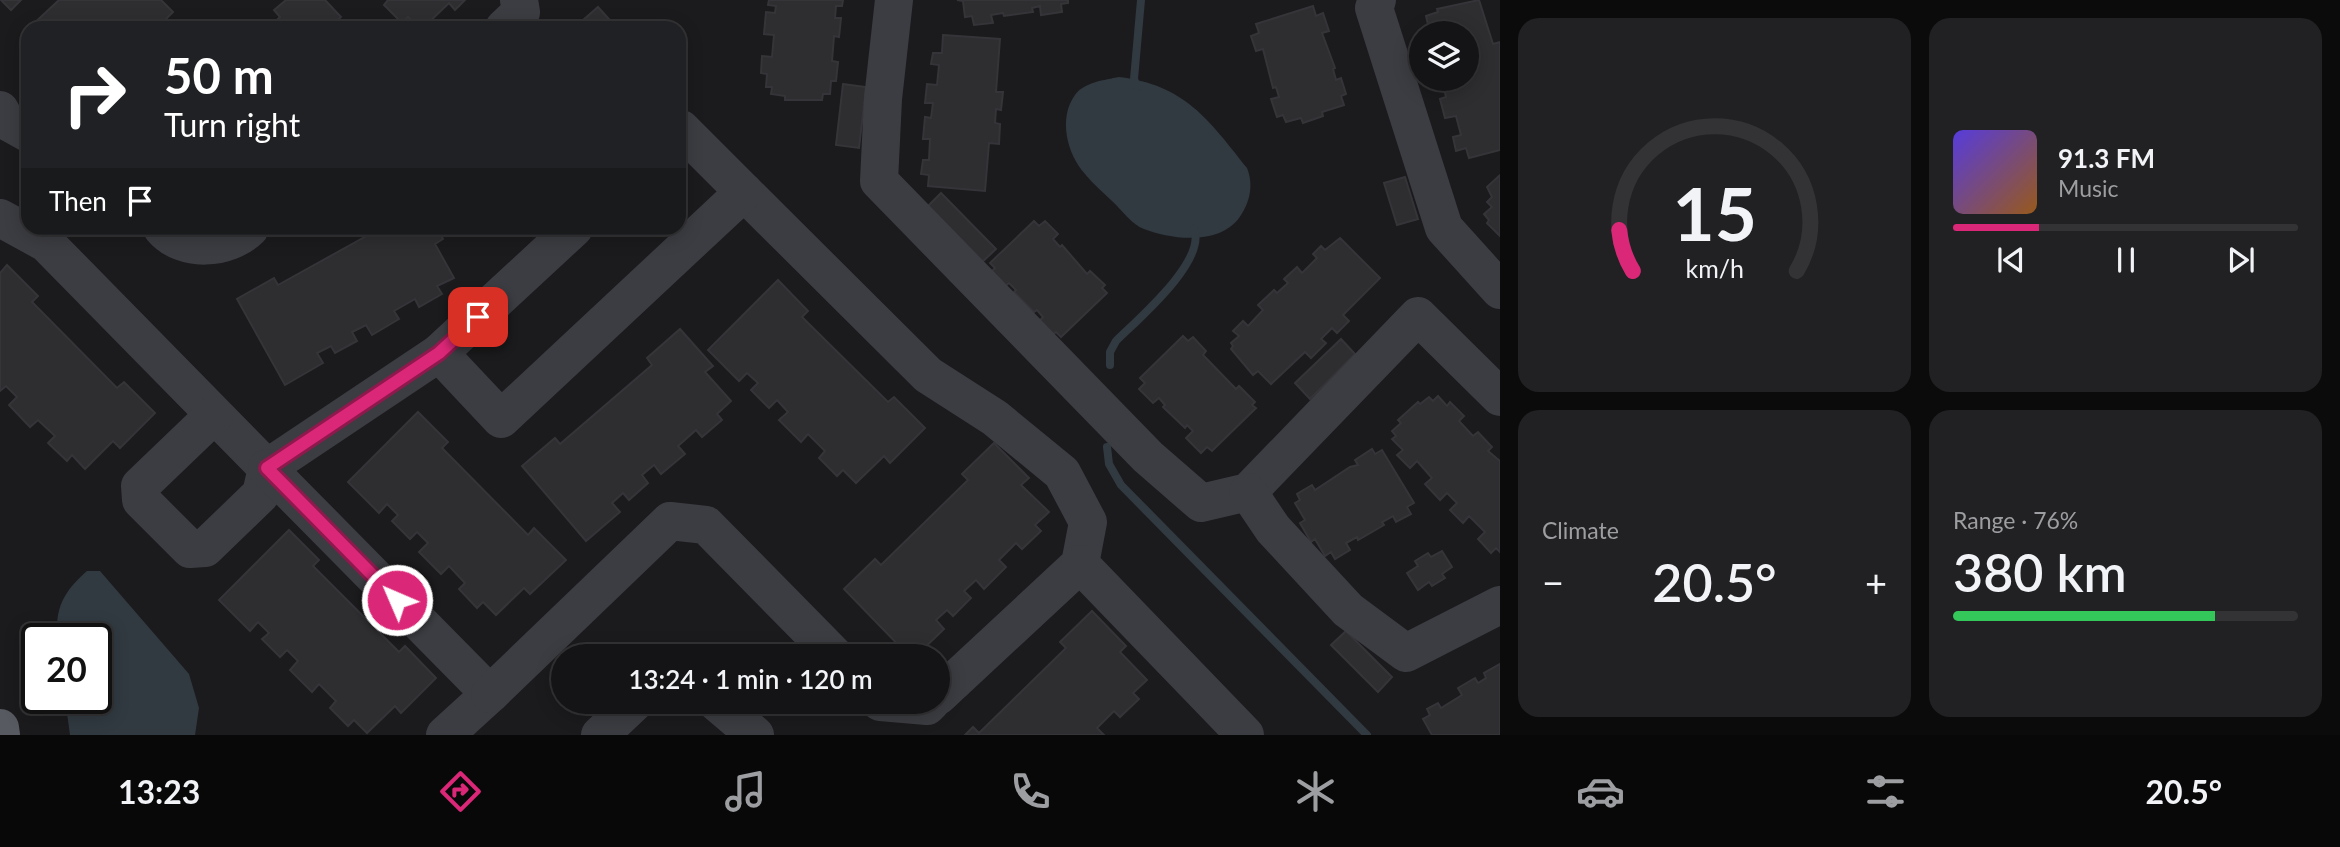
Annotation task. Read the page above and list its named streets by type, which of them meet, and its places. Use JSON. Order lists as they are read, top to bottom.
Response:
{
  "page": {
    "turn": ["50 m", "Turn right"],
    "song": ["91.3 FM", "Music"],
    "then": "Then",
    "tile": [
      "Climate",
      ["Range · 76%", "380 km"]
    ],
    "heat": ["−", "20.5°", "+"],
    "limit": "20",
    "trip": "13:24 · 1 min · 120 m",
    "tabs": ["13:23", "20.5°"],
    "gauge": ["15", "km/h"]
  }
}
